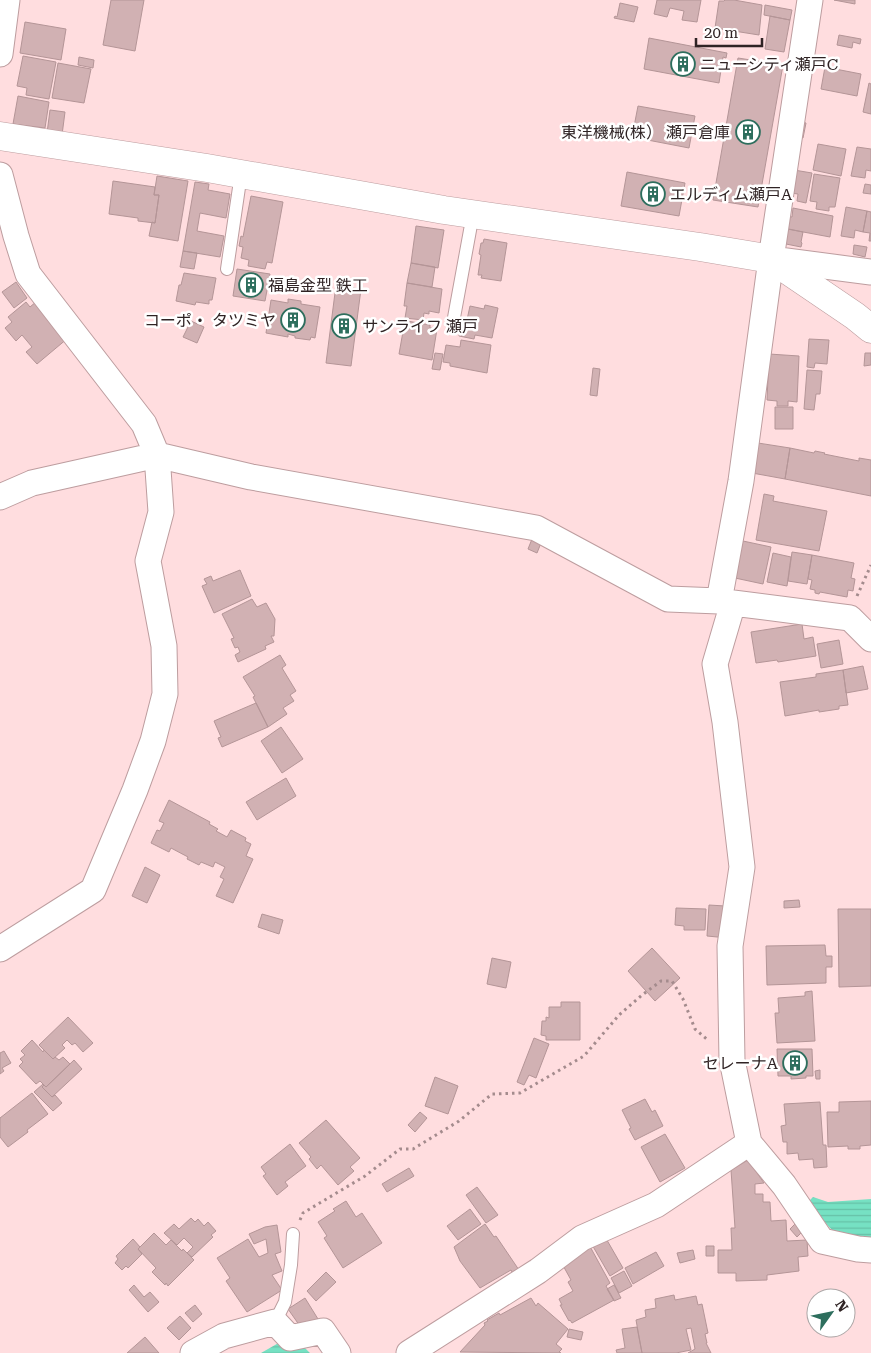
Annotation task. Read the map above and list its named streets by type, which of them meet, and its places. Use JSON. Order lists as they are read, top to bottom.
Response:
{
  "places": {
    "building": [
      "ニューシティ瀬戸C",
      "東洋機械(株） 瀬戸倉庫",
      "エルディム瀬戸A",
      "福島金型 鉄工",
      "コーポ・ タツミヤ",
      "サンライフ 瀬戸",
      "セレーナA"
    ]
  },
  "scale_bar": "20 m",
  "north": "top right"
}
